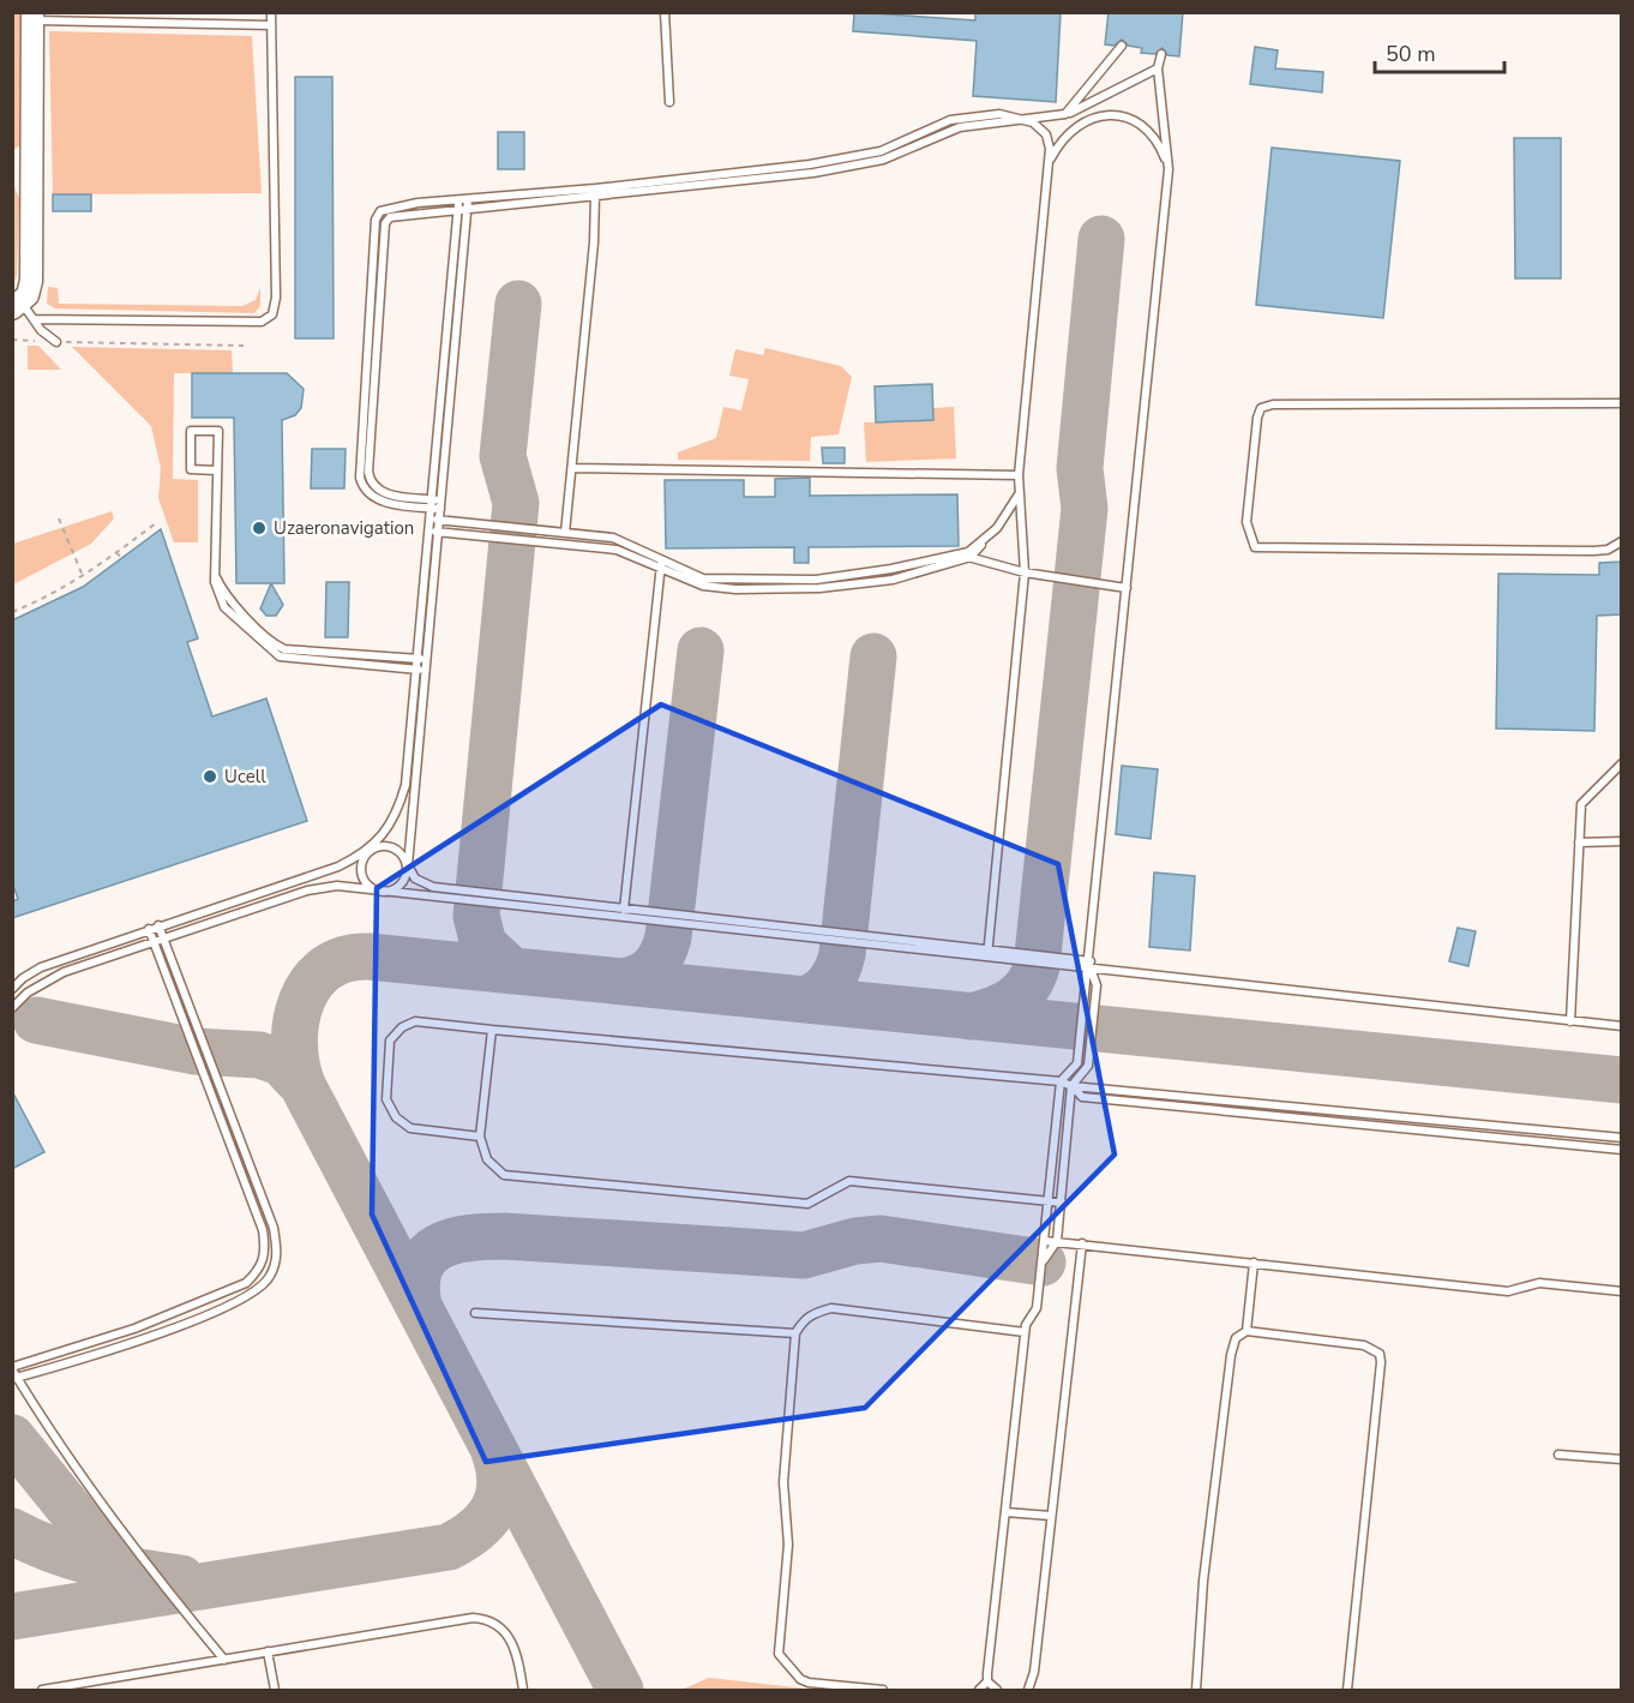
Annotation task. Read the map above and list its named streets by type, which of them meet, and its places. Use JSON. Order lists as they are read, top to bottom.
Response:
{
  "places": ["Uzaeronavigation", "Ucell"],
  "scale_bar": "50 m"
}
